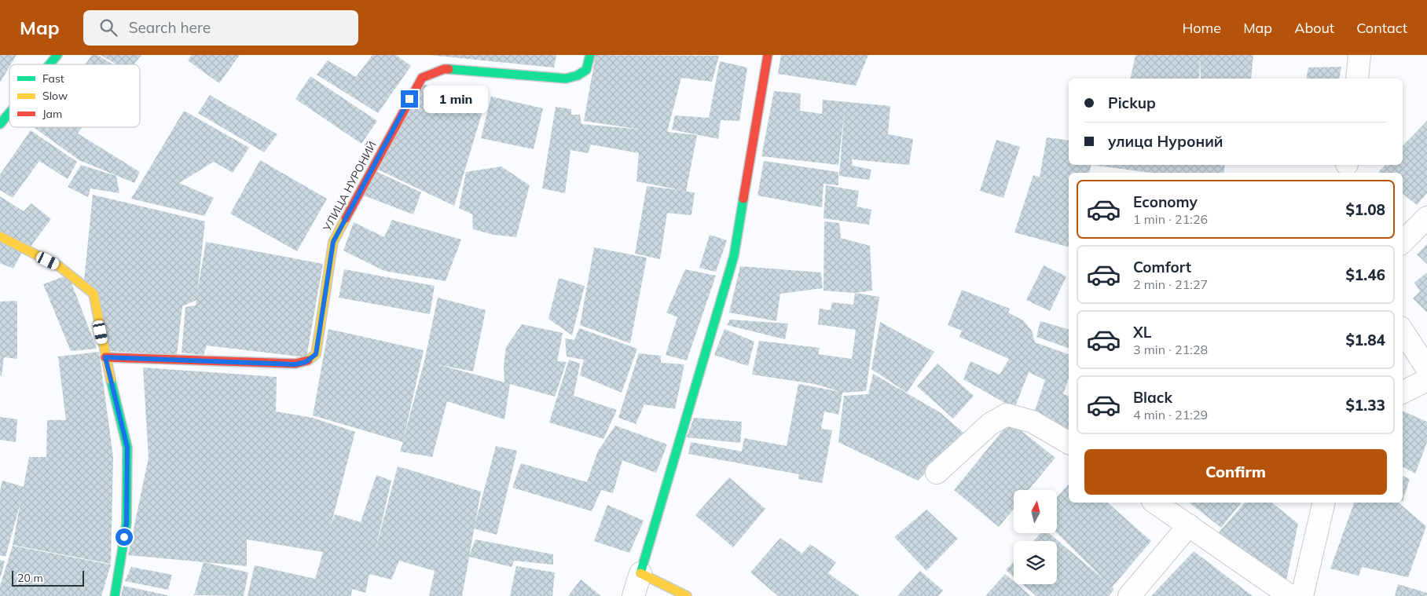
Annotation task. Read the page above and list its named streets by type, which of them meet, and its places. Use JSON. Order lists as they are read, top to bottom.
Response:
{
  "streets": {
    "street": ["УЛИЦА НУРОНИЙ"]
  },
  "legend": ["Fast", "Slow", "Jam"],
  "scale_bar": "20 m",
  "north": "top",
  "page": {
    "header": "Map",
    "search": "Search here",
    "nav": [
      "Home",
      "Map",
      "About",
      "Contact"
    ],
    "banner": ["Pickup", "улица Нуроний"],
    "bubble": "1 min",
    "list": [
      {
        "name": "Economy",
        "note": "1 min · 21:26",
        "value": "$1.08"
      },
      {
        "name": "Comfort",
        "note": "2 min · 21:27",
        "value": "$1.46"
      },
      {
        "name": "XL",
        "note": "3 min · 21:28",
        "value": "$1.84"
      },
      {
        "name": "Black",
        "note": "4 min · 21:29",
        "value": "$1.33"
      }
    ],
    "buttons": "Confirm",
    "scale": "20 m"
  }
}
